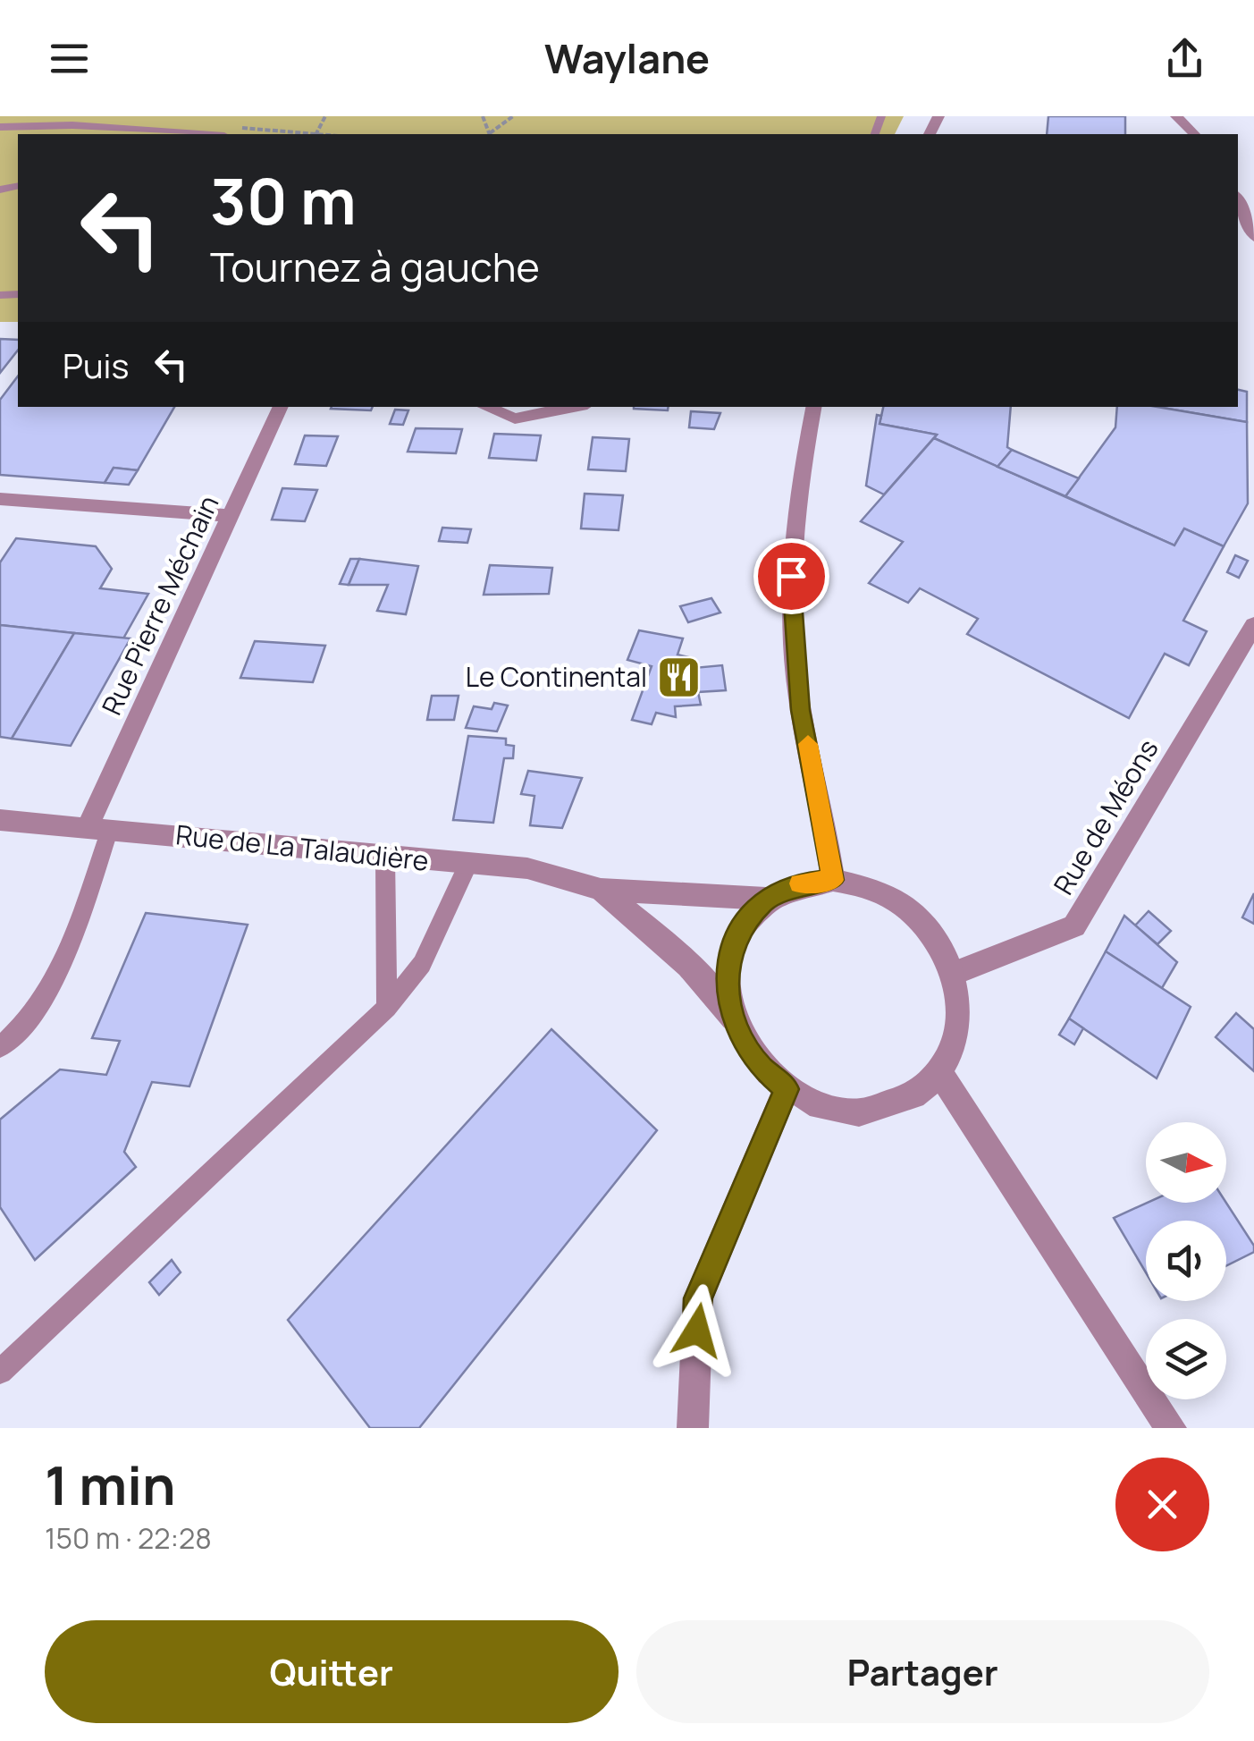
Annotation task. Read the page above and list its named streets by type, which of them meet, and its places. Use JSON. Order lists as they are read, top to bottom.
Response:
{
  "streets": {
    "street": ["Rue Pierre Méchain", "Rue de Méons", "Rue de La Talaudière"]
  },
  "crossings": [
    ["Rue Pierre Méchain", "Rue de La Talaudière"],
    ["Rue de Méons", "Rue de La Talaudière"]
  ],
  "places": {
    "restaurant": ["Le Continental"]
  },
  "north": "right",
  "page": {
    "header": "Waylane",
    "turn": ["30 m", "Tournez à gauche"],
    "then": "Puis",
    "heading": ["1 min", "150 m · 22:28"],
    "buttons": ["Quitter", "Partager"]
  }
}
